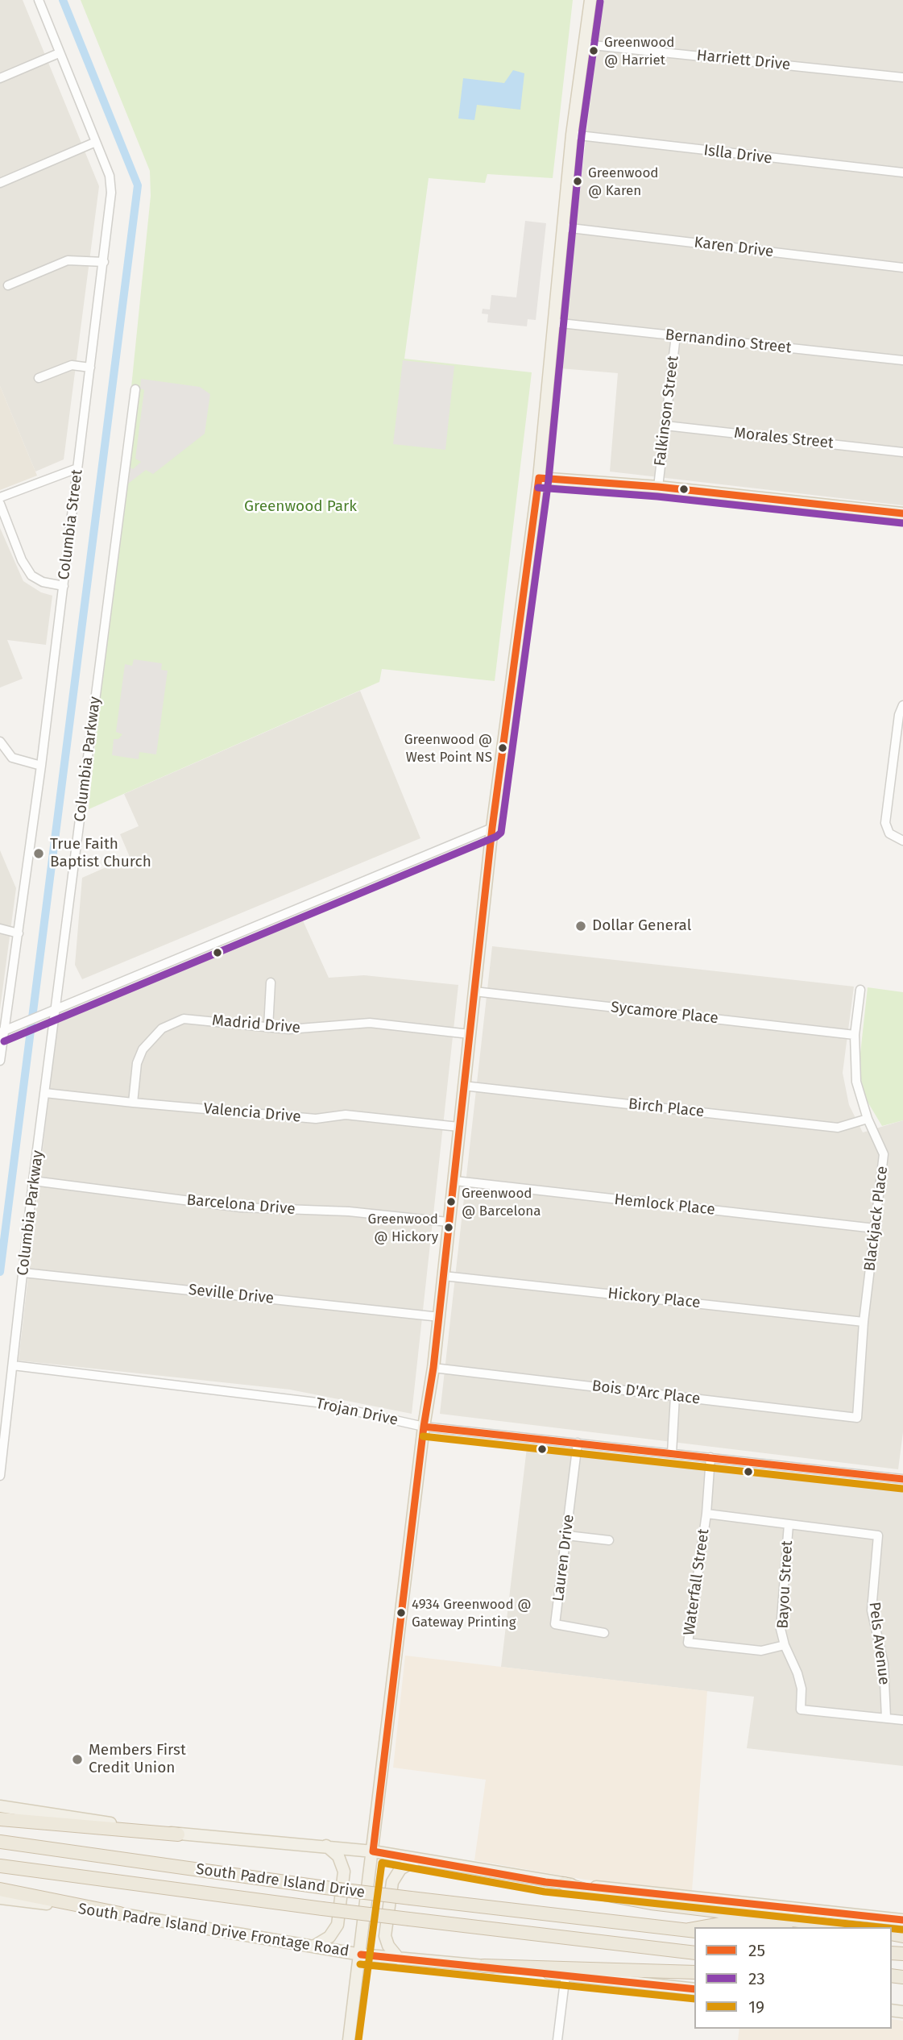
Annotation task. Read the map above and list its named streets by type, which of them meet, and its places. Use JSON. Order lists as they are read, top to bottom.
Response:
{
  "streets": {
    "highway": ["South Padre Island Drive"],
    "main road": ["South Padre Island Drive Frontage Road"],
    "street": [
      "Harriett Drive",
      "Islla Drive",
      "Karen Drive",
      "Bernandino Street",
      "Falkinson Street",
      "Morales Street",
      "Columbia Street",
      "Columbia Parkway",
      "Sycamore Place",
      "Madrid Drive",
      "Birch Place",
      "Valencia Drive",
      "Barcelona Drive",
      "Hemlock Place",
      "Blackjack Place",
      "Seville Drive",
      "Hickory Place",
      "Bois D'Arc Place",
      "Trojan Drive",
      "Lauren Drive",
      "Waterfall Street",
      "Bayou Street",
      "Pels Avenue"
    ]
  },
  "crossings": [
    ["Bernandino Street", "Falkinson Street"],
    ["Falkinson Street", "Morales Street"],
    ["Columbia Parkway", "Valencia Drive"],
    ["Columbia Parkway", "Barcelona Drive"],
    ["Columbia Parkway", "Seville Drive"],
    ["Columbia Parkway", "Trojan Drive"],
    ["Sycamore Place", "Blackjack Place"],
    ["Madrid Drive", "Valencia Drive"],
    ["Birch Place", "Blackjack Place"],
    ["Hemlock Place", "Blackjack Place"],
    ["Blackjack Place", "Hickory Place"],
    ["Blackjack Place", "Bois D'Arc Place"],
    ["Trojan Drive", "Lauren Drive"],
    ["Trojan Drive", "Waterfall Street"],
    ["Waterfall Street", "Bayou Street"],
    ["Bayou Street", "Pels Avenue"]
  ],
  "parks": ["Greenwood Park"],
  "places": [
    "Greenwood @ Harriet",
    "Greenwood @ Karen",
    "Greenwood @ West Point NS",
    "True Faith Baptist Church",
    "Dollar General",
    "Greenwood @ Barcelona",
    "Greenwood @ Hickory",
    "4934 Greenwood @ Gateway Printing",
    "Members First Credit Union"
  ],
  "lines": ["transit line 23", "transit line 25", "transit line 19"],
  "legend": ["25", "23", "19"]
}
